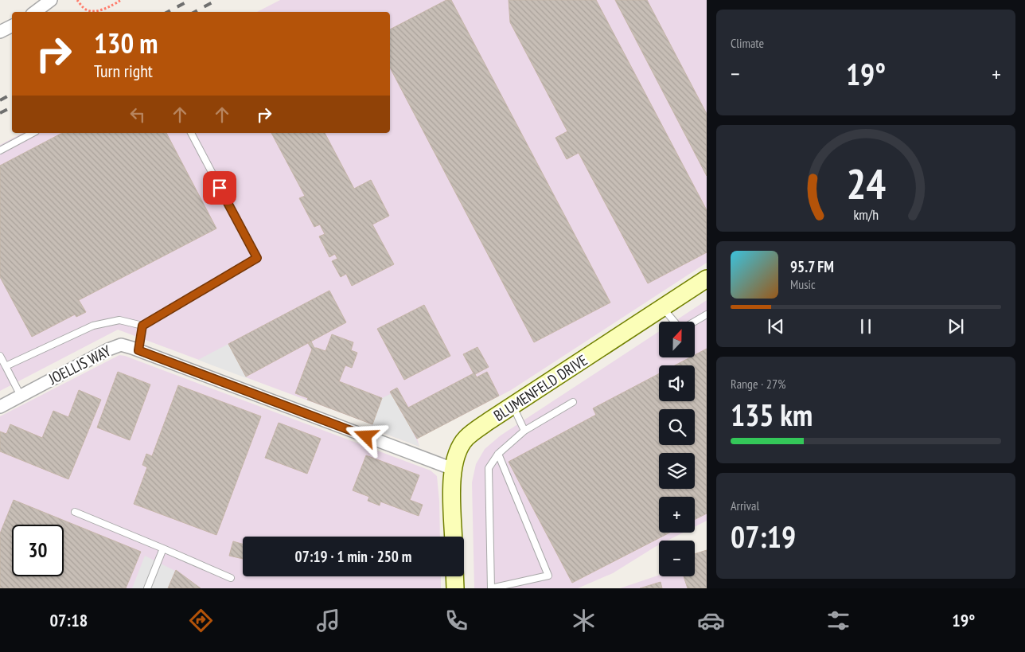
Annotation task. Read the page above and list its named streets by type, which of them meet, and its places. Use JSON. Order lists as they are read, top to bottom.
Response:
{
  "streets": {
    "street": ["JOELLIS WAY", "BLUMENFELD DRIVE"]
  },
  "crossings": [
    ["JOELLIS WAY", "BLUMENFELD DRIVE"]
  ],
  "north": "top",
  "page": {
    "tile": [
      "Climate",
      ["Range · 27%", "135 km"],
      ["Arrival", "07:19"]
    ],
    "turn": ["130 m", "Turn right"],
    "heat": ["−", "19°", "+"],
    "song": ["95.7 FM", "Music"],
    "map_buttons": ["+", "−"],
    "limit": "30",
    "trip": "07:19 · 1 min · 250 m",
    "tabs": ["07:18", "19°"],
    "gauge": ["24", "km/h"]
  }
}
